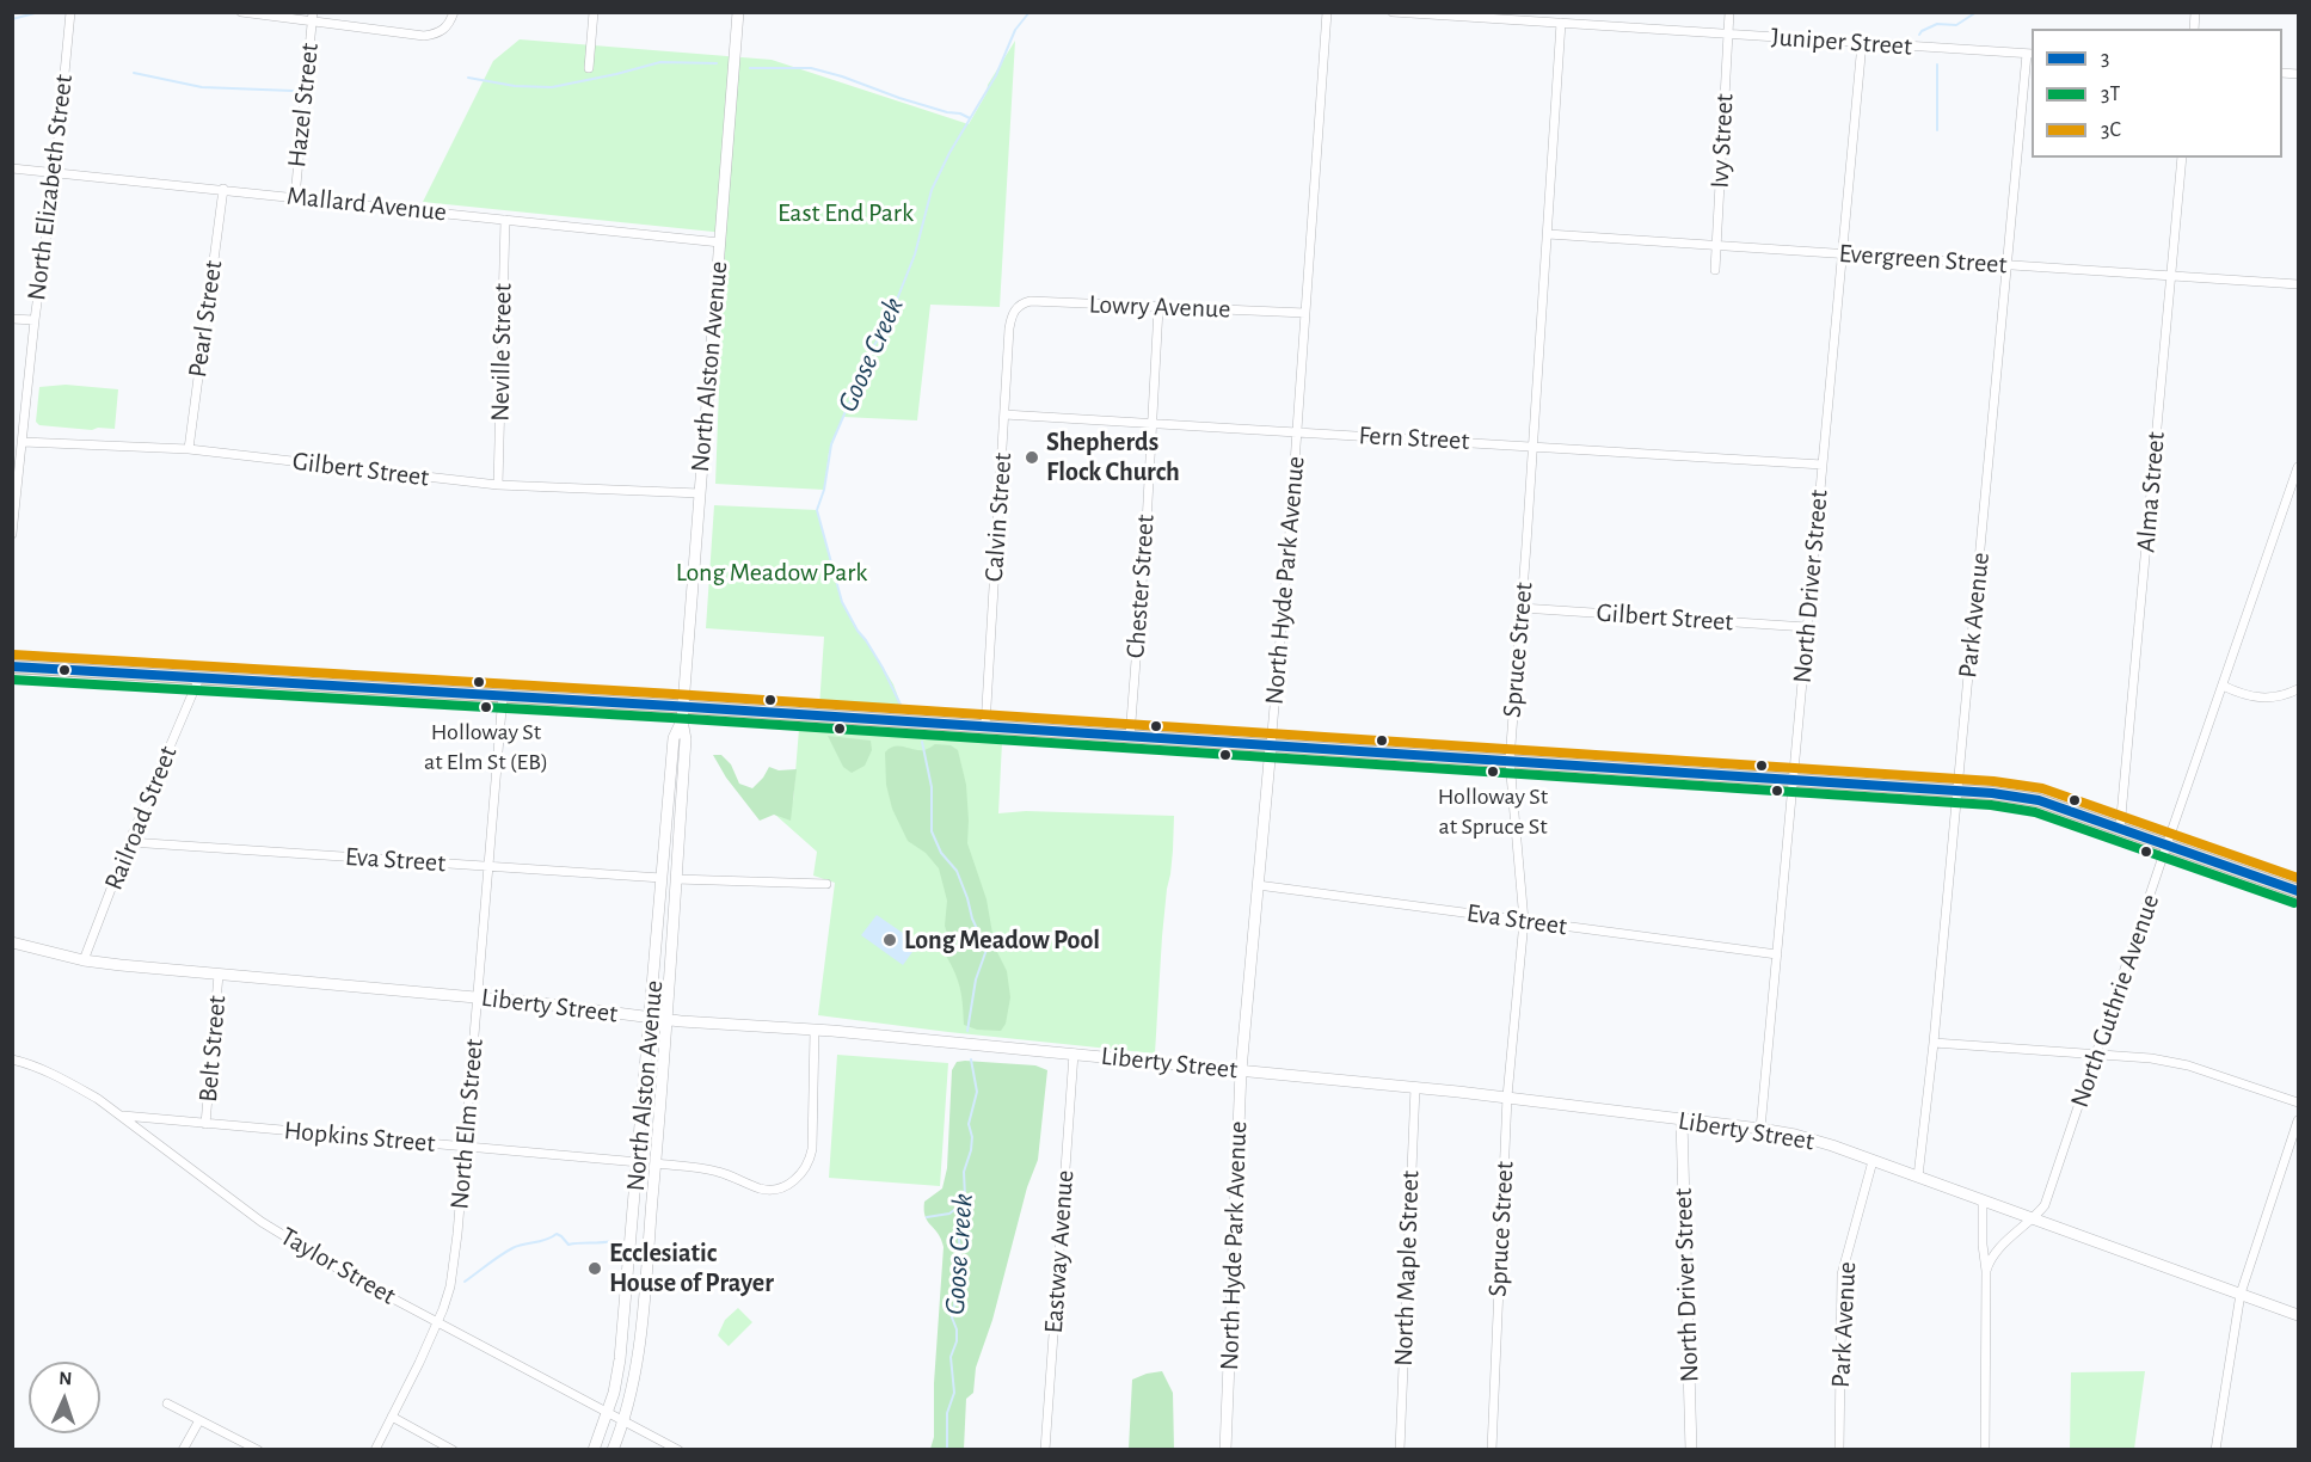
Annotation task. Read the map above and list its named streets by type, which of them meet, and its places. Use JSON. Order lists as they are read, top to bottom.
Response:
{
  "streets": {
    "street": [
      "Juniper Street",
      "Hazel Street",
      "Ivy Street",
      "North Elizabeth Street",
      "Mallard Avenue",
      "Evergreen Street",
      "Lowry Avenue",
      "Pearl Street",
      "Neville Street",
      "North Alston Avenue",
      "Fern Street",
      "Gilbert Street",
      "Alma Street",
      "Calvin Street",
      "North Hyde Park Avenue",
      "Chester Street",
      "North Driver Street",
      "Park Avenue",
      "Spruce Street",
      "Railroad Street",
      "Eva Street",
      "North Guthrie Avenue",
      "Liberty Street",
      "Belt Street",
      "North Elm Street",
      "Hopkins Street",
      "Eastway Avenue",
      "Taylor Street",
      "North Maple Street"
    ]
  },
  "crossings": [
    ["Juniper Street", "Ivy Street"],
    ["Juniper Street", "North Driver Street"],
    ["Juniper Street", "Park Avenue"],
    ["Juniper Street", "Spruce Street"],
    ["Hazel Street", "Mallard Avenue"],
    ["Ivy Street", "Evergreen Street"],
    ["North Elizabeth Street", "Mallard Avenue"],
    ["North Elizabeth Street", "Gilbert Street"],
    ["Mallard Avenue", "Pearl Street"],
    ["Mallard Avenue", "Neville Street"],
    ["Mallard Avenue", "North Alston Avenue"],
    ["Evergreen Street", "Alma Street"],
    ["Evergreen Street", "North Driver Street"],
    ["Evergreen Street", "Park Avenue"],
    ["Evergreen Street", "Spruce Street"],
    ["Lowry Avenue", "Calvin Street"],
    ["Lowry Avenue", "North Hyde Park Avenue"],
    ["Lowry Avenue", "Chester Street"],
    ["Pearl Street", "Gilbert Street"],
    ["Neville Street", "Gilbert Street"],
    ["North Alston Avenue", "Gilbert Street"],
    ["North Alston Avenue", "Eva Street"],
    ["North Alston Avenue", "Liberty Street"],
    ["North Alston Avenue", "Hopkins Street"],
    ["North Alston Avenue", "Taylor Street"],
    ["Fern Street", "Calvin Street"],
    ["Fern Street", "North Hyde Park Avenue"],
    ["Fern Street", "Chester Street"],
    ["Fern Street", "North Driver Street"],
    ["Fern Street", "Spruce Street"],
    ["Gilbert Street", "North Driver Street"],
    ["Gilbert Street", "Spruce Street"],
    ["North Hyde Park Avenue", "Eva Street"],
    ["North Hyde Park Avenue", "Liberty Street"],
    ["North Driver Street", "Eva Street"],
    ["North Driver Street", "Liberty Street"],
    ["Park Avenue", "Liberty Street"],
    ["Spruce Street", "Eva Street"],
    ["Spruce Street", "Liberty Street"],
    ["Railroad Street", "Eva Street"],
    ["Railroad Street", "Liberty Street"],
    ["Eva Street", "North Elm Street"],
    ["North Guthrie Avenue", "Liberty Street"],
    ["Liberty Street", "Belt Street"],
    ["Liberty Street", "North Elm Street"],
    ["Liberty Street", "Eastway Avenue"],
    ["Liberty Street", "North Maple Street"],
    ["Belt Street", "Hopkins Street"],
    ["North Elm Street", "Hopkins Street"],
    ["North Elm Street", "Taylor Street"],
    ["Hopkins Street", "Taylor Street"]
  ],
  "water": ["Goose Creek"],
  "parks": ["East End Park", "Long Meadow Park"],
  "places": [
    "Shepherds Flock Church",
    "Holloway St at Elm St (EB)",
    "Holloway St at Spruce St",
    "Long Meadow Pool",
    "Ecclesiatic House of Prayer"
  ],
  "lines": ["transit line 3C", "transit line 3", "transit line 3T"],
  "legend": ["3", "3T", "3C"],
  "north": "top"
}
